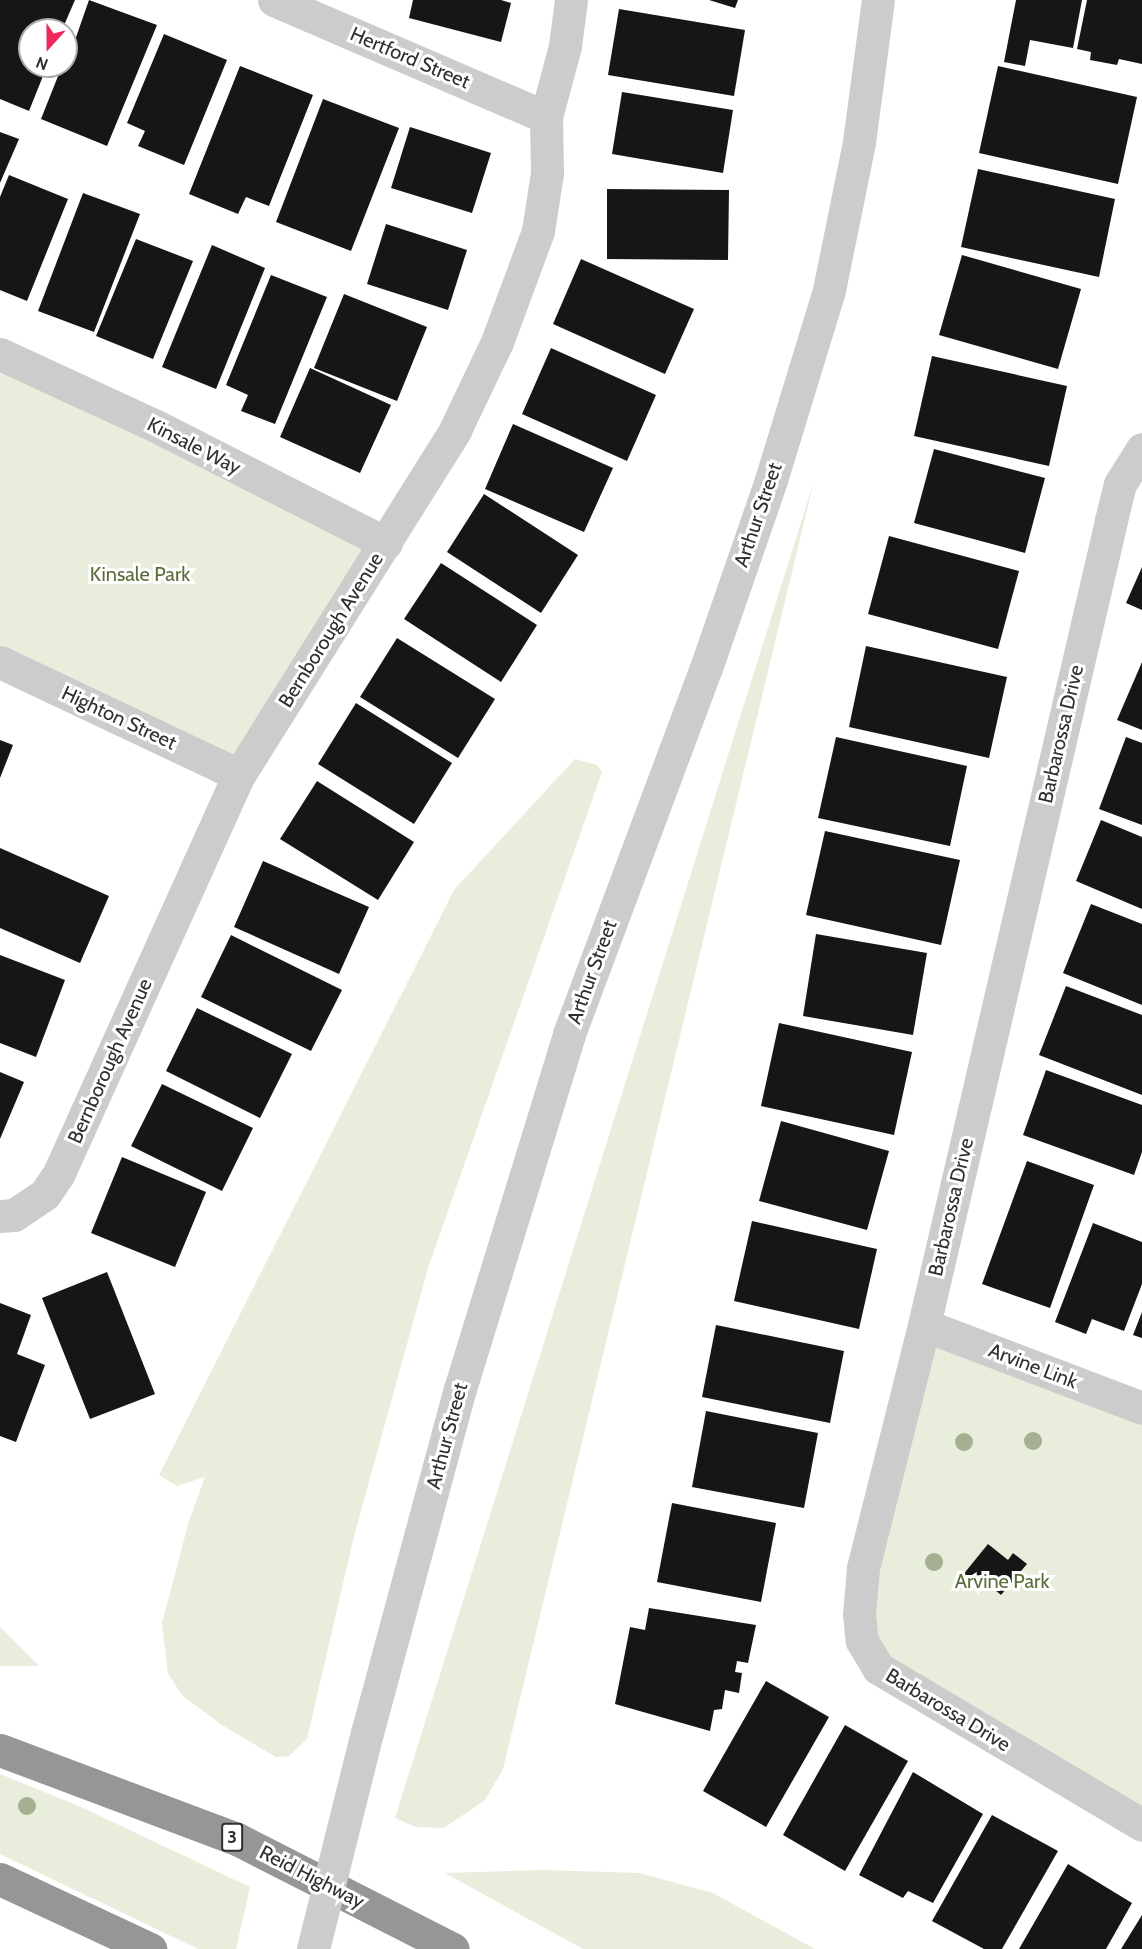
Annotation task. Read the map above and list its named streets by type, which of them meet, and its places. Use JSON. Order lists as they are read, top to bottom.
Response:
{
  "streets": {
    "highway": ["3", "Reid Highway"],
    "street": [
      "Hertford Street",
      "Kinsale Way",
      "Arthur Street",
      "Bernborough Avenue",
      "Highton Street",
      "Barbarossa Drive",
      "Arvine Link"
    ]
  },
  "crossings": [
    ["Hertford Street", "Bernborough Avenue"],
    ["Kinsale Way", "Bernborough Avenue"],
    ["Bernborough Avenue", "Highton Street"],
    ["Barbarossa Drive", "Arvine Link"]
  ],
  "parks": ["Kinsale Park", "Arvine Park"],
  "north": "bottom"
}
